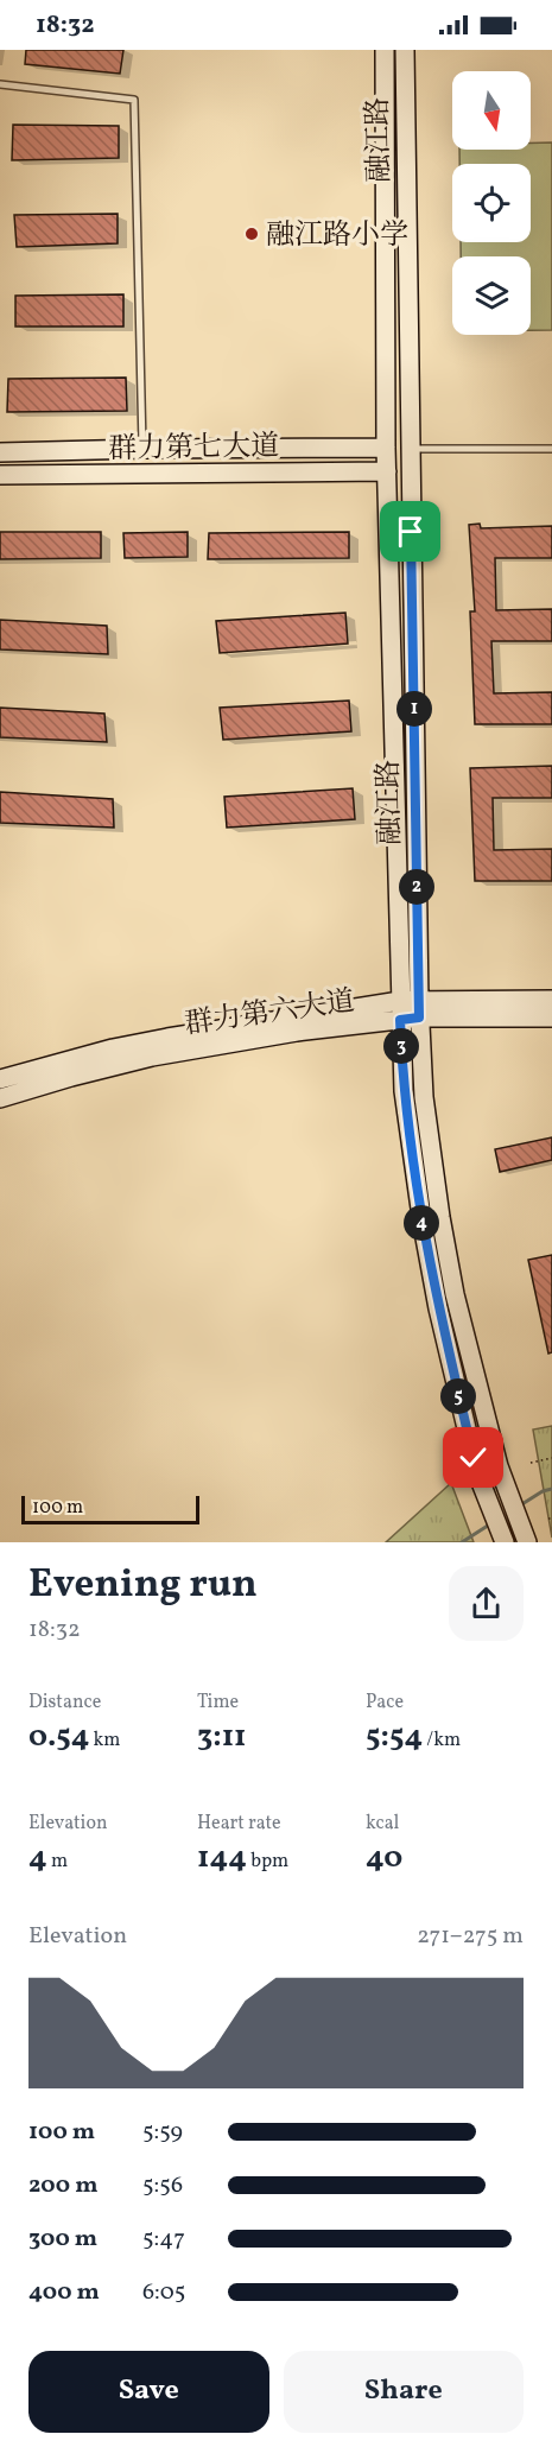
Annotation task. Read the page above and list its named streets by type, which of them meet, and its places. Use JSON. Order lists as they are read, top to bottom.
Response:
{
  "streets": {
    "main road": ["融江路", "群力第七大道", "群力第六大道"]
  },
  "crossings": [
    ["融江路", "群力第七大道"],
    ["融江路", "群力第六大道"]
  ],
  "places": ["融江路小学"],
  "scale_bar": "100 m",
  "north": "bottom",
  "page": {
    "status": "18:32",
    "pins": [
      "1",
      "2",
      "3",
      "4",
      "5"
    ],
    "scale": "100 m",
    "heading": ["Evening run", "18:32"],
    "stats": [
      ["Distance", "0.54 km"],
      ["Time", "3:11"],
      ["Pace", "5:54 /km"],
      ["Elevation", "4 m"],
      ["Heart rate", "144 bpm"],
      ["kcal", "40"]
    ],
    "chart": ["Elevation", "271–275 m"],
    "list": [
      {
        "name": "100 m",
        "note": "5:59"
      },
      {
        "name": "200 m",
        "note": "5:56"
      },
      {
        "name": "300 m",
        "note": "5:47"
      },
      {
        "name": "400 m",
        "note": "6:05"
      }
    ],
    "buttons": ["Save", "Share"]
  }
}
